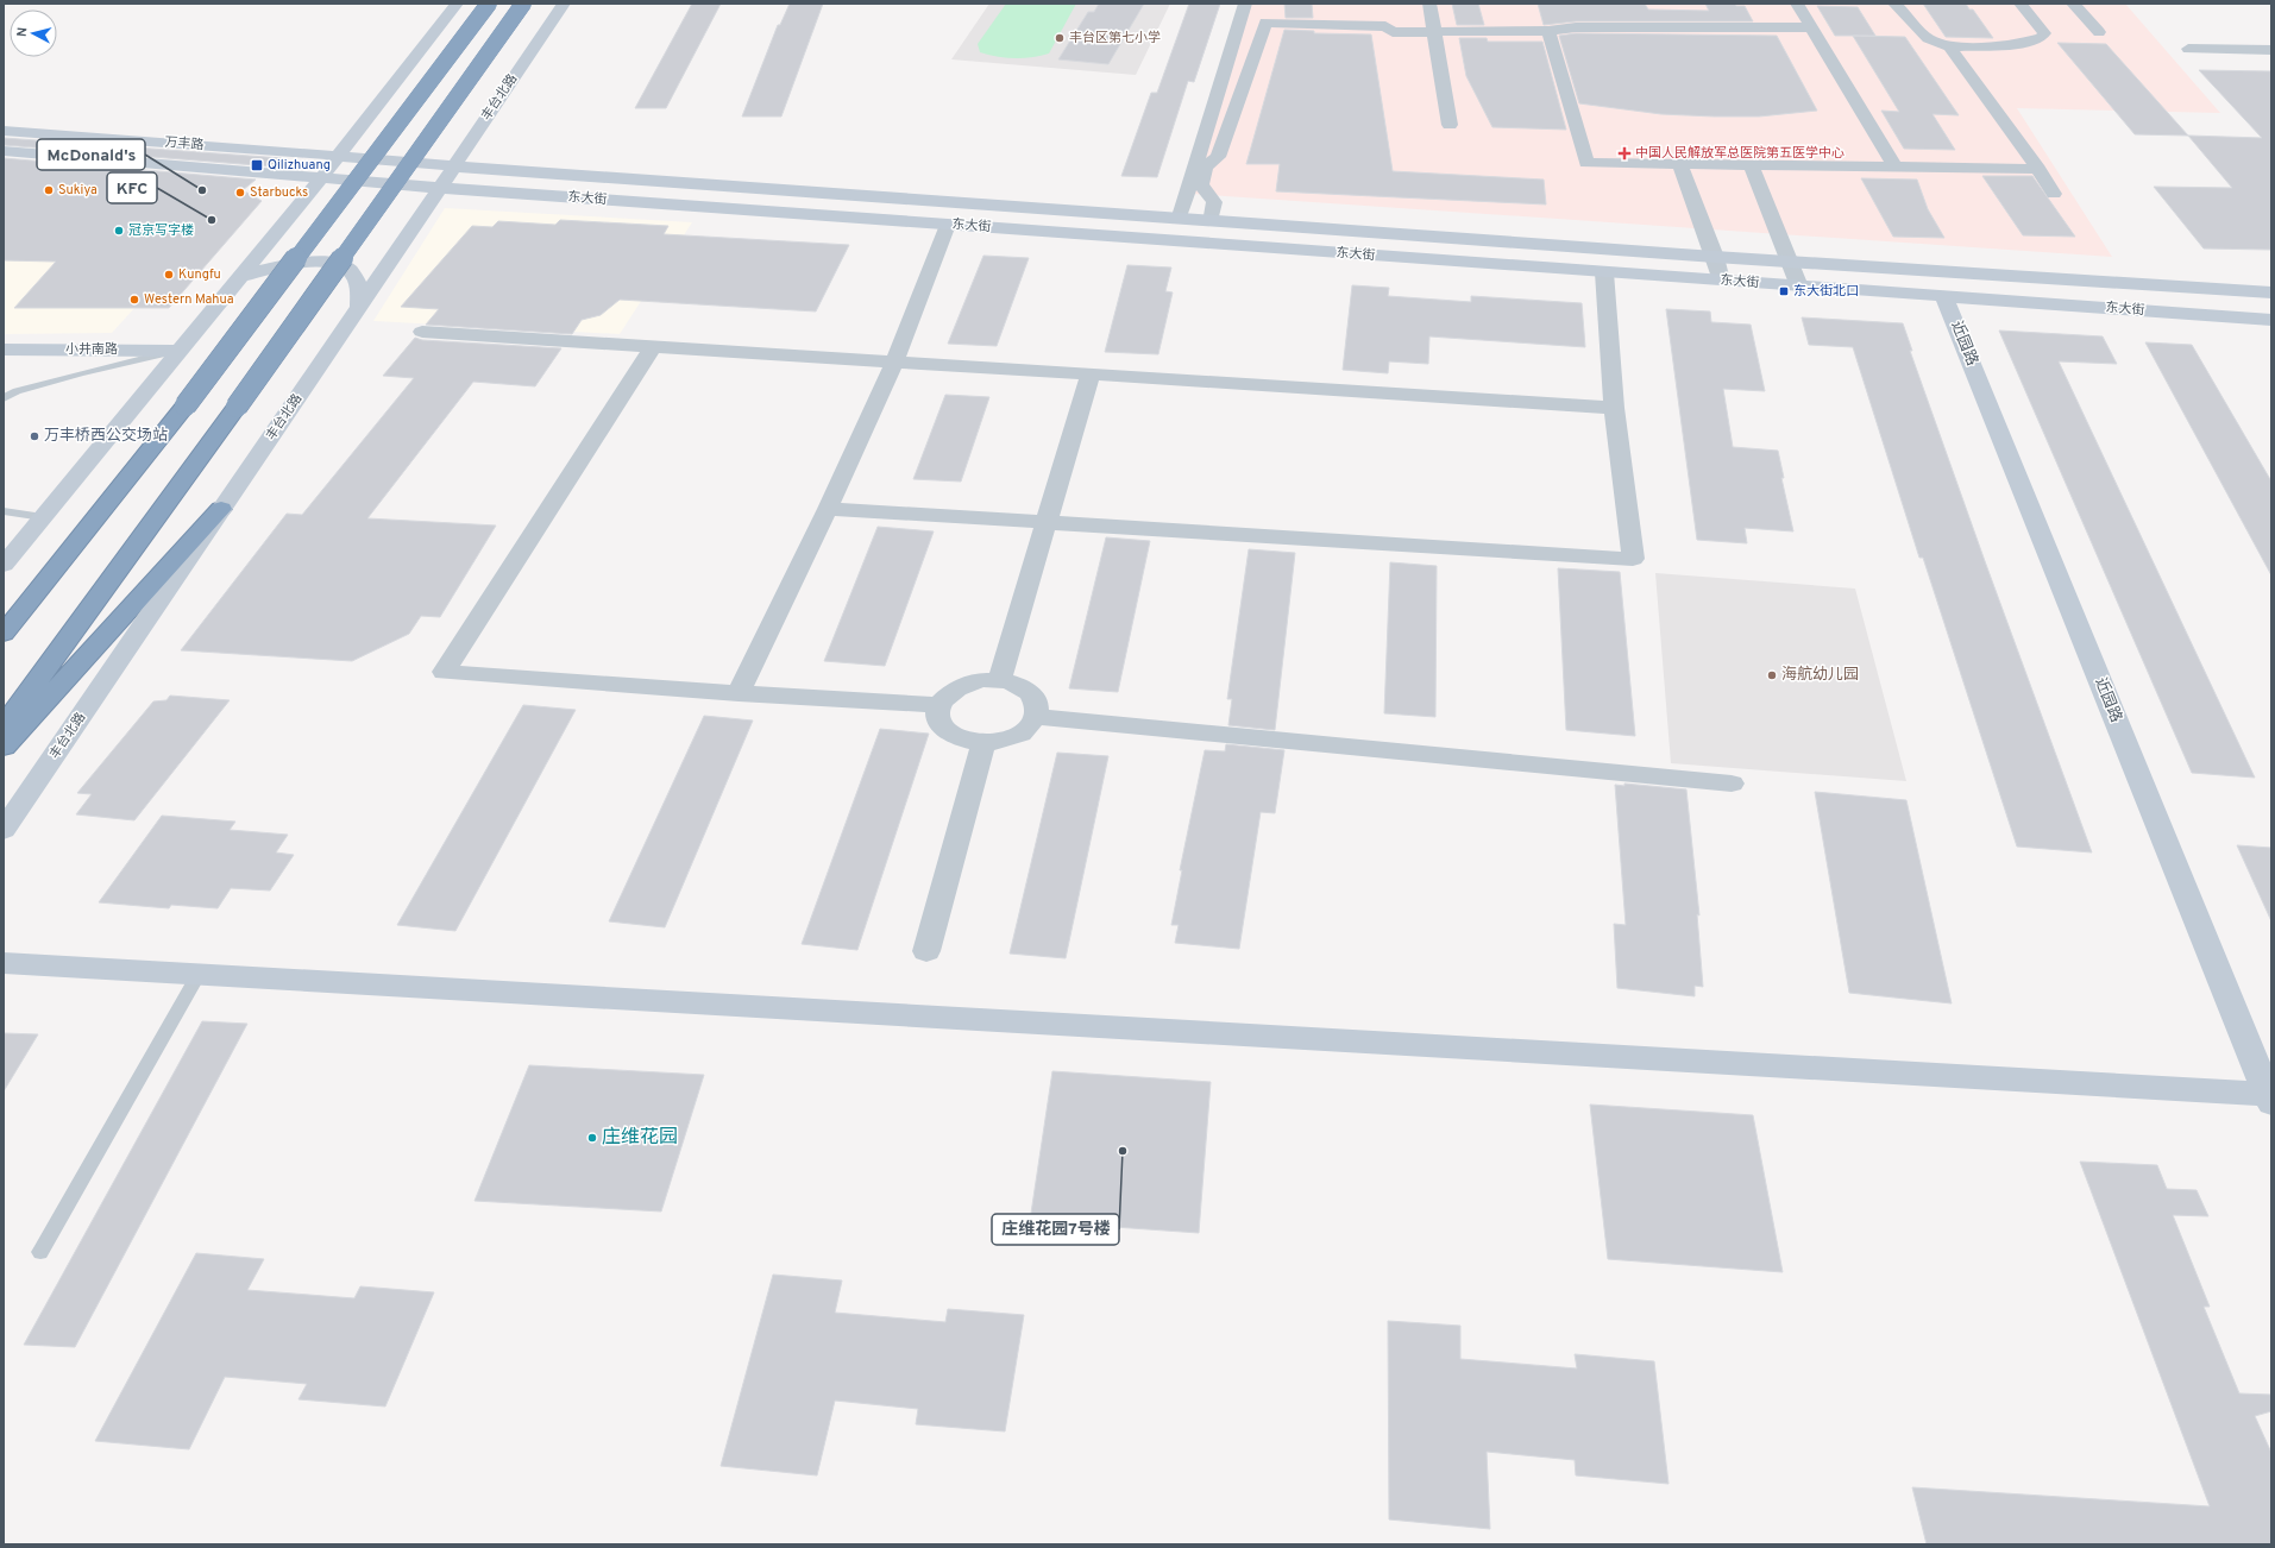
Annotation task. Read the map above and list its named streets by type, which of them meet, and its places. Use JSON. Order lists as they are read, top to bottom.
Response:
{
  "streets": {
    "street": [
      "丰台北路",
      "万丰路",
      "东大街",
      "近园路",
      "小井南路"
    ]
  },
  "crossings": [
    ["丰台北路", "万丰路"],
    ["丰台北路", "东大街"],
    ["万丰路", "东大街"],
    ["东大街", "近园路"]
  ],
  "places": {
    "other": [
      "丰台区第七小学",
      "Sukiya",
      "McDonald's",
      "Starbucks",
      "KFC",
      "冠京写字楼",
      "Kungfu",
      "Western Mahua",
      "万丰桥西公交场站",
      "海航幼儿园",
      "庄维花园",
      "庄维花园7号楼"
    ],
    "health": ["中国人民解放军总医院第五医学中心"],
    "transit": ["Qilizhuang", "东大街北口"]
  },
  "north": "left"
}
